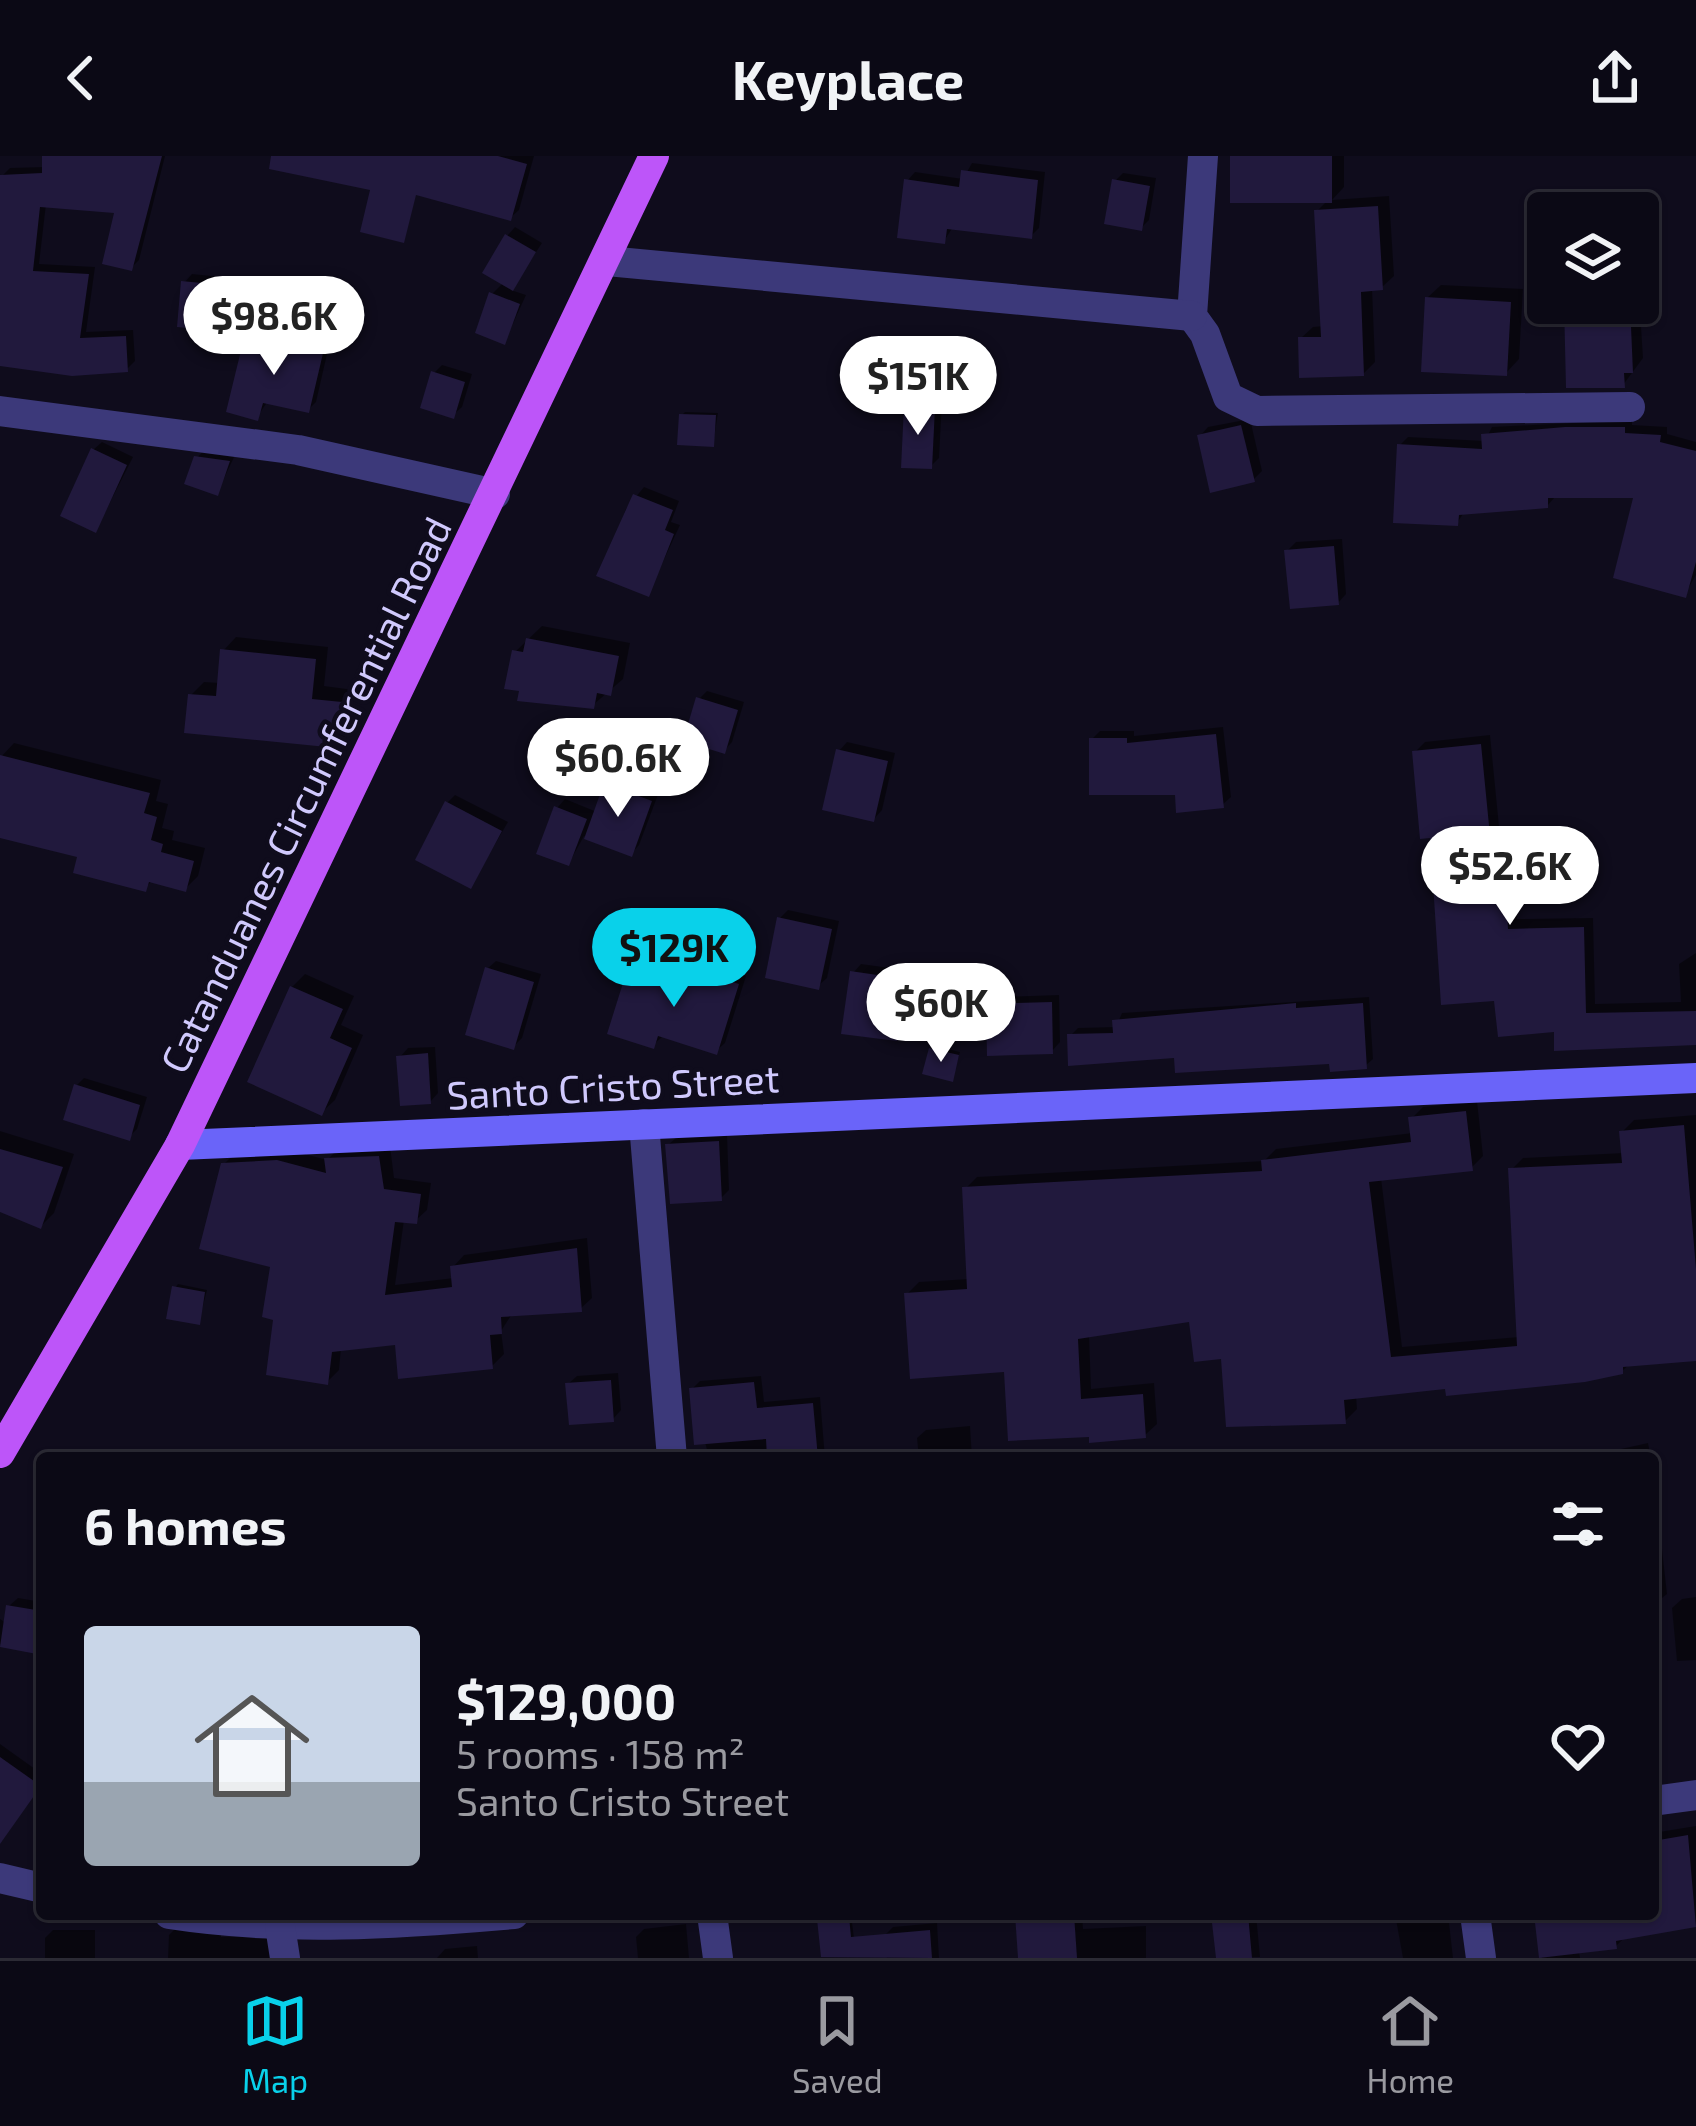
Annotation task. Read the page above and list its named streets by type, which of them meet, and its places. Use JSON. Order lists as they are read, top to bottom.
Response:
{
  "streets": {
    "main road": ["Catanduanes Circumferential Road"],
    "street": ["Santo Cristo Street"]
  },
  "crossings": [
    ["Catanduanes Circumferential Road", "Santo Cristo Street"]
  ],
  "page": {
    "header": "Keyplace",
    "price": [
      "$98.6K",
      "$151K",
      "$60.6K",
      "$52.6K",
      "$129K",
      "$60K"
    ],
    "heading": "6 homes",
    "list": [
      {
        "name": "$129,000",
        "note": "5 rooms · 158 m² · Santo Cristo Street"
      }
    ],
    "tabs": ["Map", "Saved", "Home"]
  }
}
